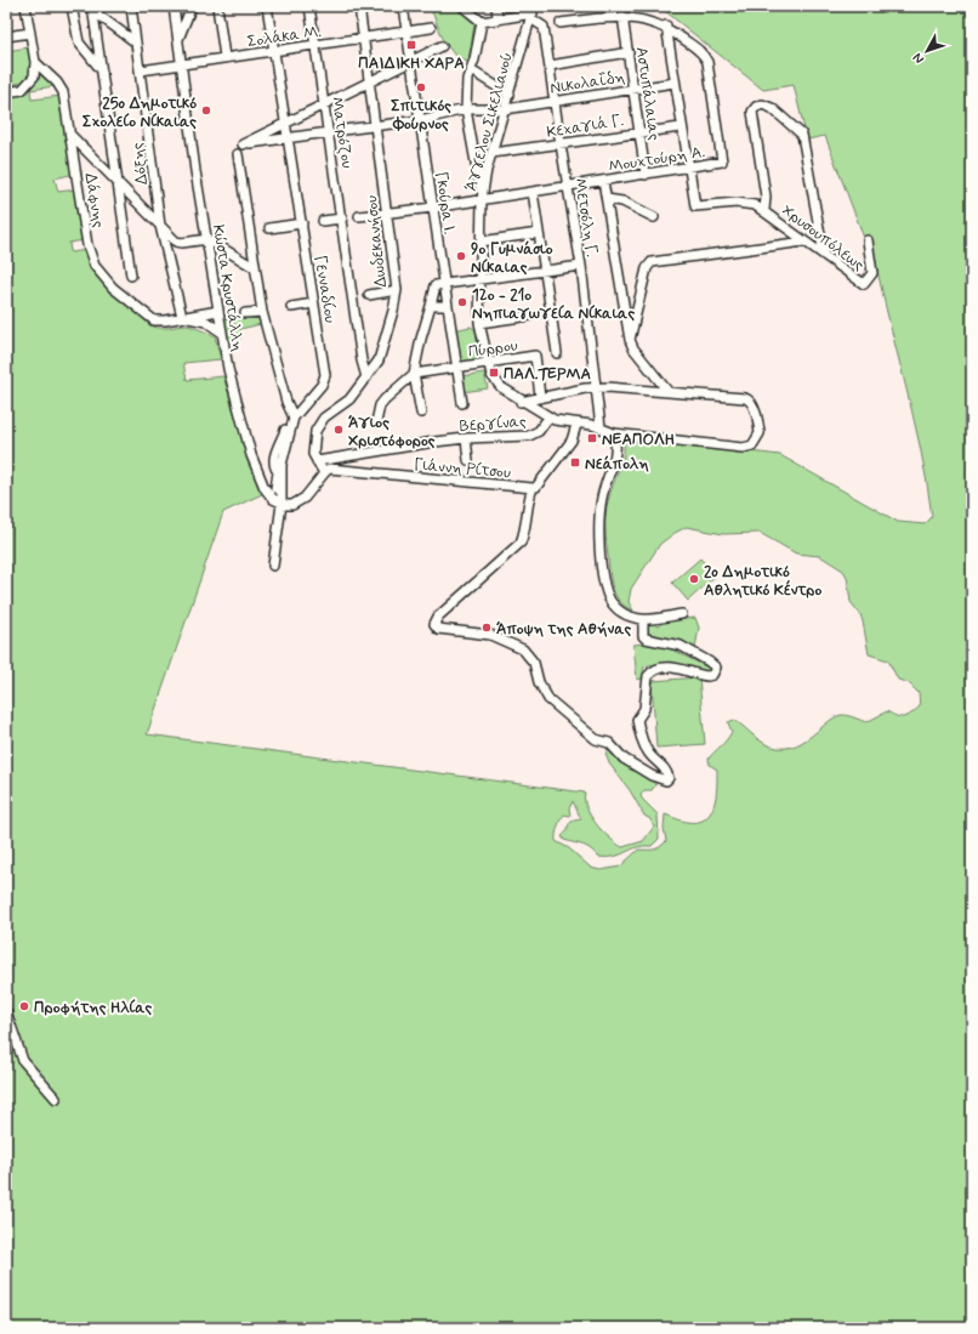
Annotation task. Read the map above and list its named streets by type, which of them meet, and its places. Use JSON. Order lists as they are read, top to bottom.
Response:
{
  "streets": {
    "street": [
      "Σολάκα Μ.",
      "Νικολαΐδη",
      "Αστυπάλαιας",
      "Άγγελου Σικελιανού",
      "Κεχαγιά Γ.",
      "Ματρόζου",
      "Μουχτούρη Α.",
      "Δόξης",
      "Δάφνης",
      "Γκούρα Ι.",
      "Μετσόλη Γ.",
      "Χρυσουπόλεως",
      "Δωδεκανήσου",
      "Κώστα Κρυστάλλη",
      "Γενναδίου",
      "Πύρρου",
      "Βεργίνας",
      "Γιάννη Ρίτσου"
    ]
  },
  "crossings": [
    ["Σολάκα Μ.", "Ματρόζου"],
    ["Σολάκα Μ.", "Δόξης"],
    ["Σολάκα Μ.", "Γκούρα Ι."],
    ["Σολάκα Μ.", "Δωδεκανήσου"],
    ["Σολάκα Μ.", "Κώστα Κρυστάλλη"],
    ["Σολάκα Μ.", "Γενναδίου"],
    ["Νικολαΐδη", "Αστυπάλαιας"],
    ["Νικολαΐδη", "Άγγελου Σικελιανού"],
    ["Νικολαΐδη", "Γκούρα Ι."],
    ["Νικολαΐδη", "Μετσόλη Γ."],
    ["Νικολαΐδη", "Δωδεκανήσου"],
    ["Αστυπάλαιας", "Κεχαγιά Γ."],
    ["Αστυπάλαιας", "Μουχτούρη Α."],
    ["Άγγελου Σικελιανού", "Κεχαγιά Γ."],
    ["Άγγελου Σικελιανού", "Μουχτούρη Α."],
    ["Άγγελου Σικελιανού", "Μετσόλη Γ."],
    ["Άγγελου Σικελιανού", "Πύρρου"],
    ["Άγγελου Σικελιανού", "Βεργίνας"],
    ["Κεχαγιά Γ.", "Μετσόλη Γ."],
    ["Ματρόζου", "Δωδεκανήσου"],
    ["Μουχτούρη Α.", "Γκούρα Ι."],
    ["Μουχτούρη Α.", "Μετσόλη Γ."],
    ["Μουχτούρη Α.", "Χρυσουπόλεως"],
    ["Μουχτούρη Α.", "Δωδεκανήσου"],
    ["Δόξης", "Δάφνης"],
    ["Δάφνης", "Κώστα Κρυστάλλη"],
    ["Γκούρα Ι.", "Πύρρου"],
    ["Δωδεκανήσου", "Βεργίνας"],
    ["Δωδεκανήσου", "Γιάννη Ρίτσου"],
    ["Κώστα Κρυστάλλη", "Γενναδίου"]
  ],
  "places": {
    "transit": [
      "ΠΑΙΔΙΚΗ ΧΑΡΑ",
      "ΠΑΛ.ΤΕΡΜΑ",
      "ΝΕΑΠΟΛΗ",
      "Νεάπολη"
    ],
    "other": [
      "Σπιτικός Φούρνος",
      "25o Δημοτικό Σχολείο Νίκαιας",
      "9ο Γυμνάσιο Νίκαιας",
      "12ο - 21ο Νηπιαγωγεία Νίκαιας",
      "Άγιος Χριστόφορος",
      "2o Δημοτικό Αθλητικό Κέντρο",
      "Άποψη της Αθήνας",
      "Προφήτης Ηλίας"
    ]
  },
  "north": "bottom left"
}
